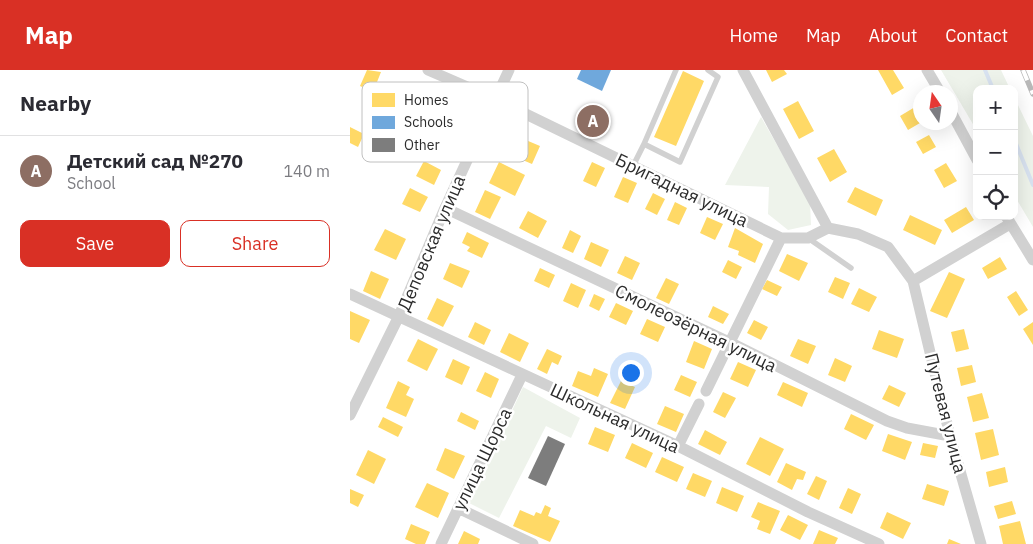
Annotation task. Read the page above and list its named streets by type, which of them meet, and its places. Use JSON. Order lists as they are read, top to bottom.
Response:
{
  "streets": {
    "street": [
      "Бригадная улица",
      "Деповская улица",
      "Смолеозёрная улица",
      "Путевая улица",
      "Школьная улица",
      "улица Щорса"
    ]
  },
  "crossings": [
    ["Деповская улица", "Смолеозёрная улица"],
    ["Деповская улица", "Школьная улица"],
    ["Смолеозёрная улица", "Путевая улица"],
    ["Школьная улица", "улица Щорса"]
  ],
  "legend": ["Homes", "Schools", "Other"],
  "north": "top",
  "page": {
    "header": "Map",
    "nav": [
      "Home",
      "Map",
      "About",
      "Contact"
    ],
    "heading": "Nearby",
    "map_buttons": ["+", "−"],
    "pins": "A",
    "list": [
      {
        "mark": "A",
        "name": "Детский сад №270",
        "note": "School",
        "value": "140 m"
      }
    ],
    "buttons": ["Save", "Share"]
  }
}
